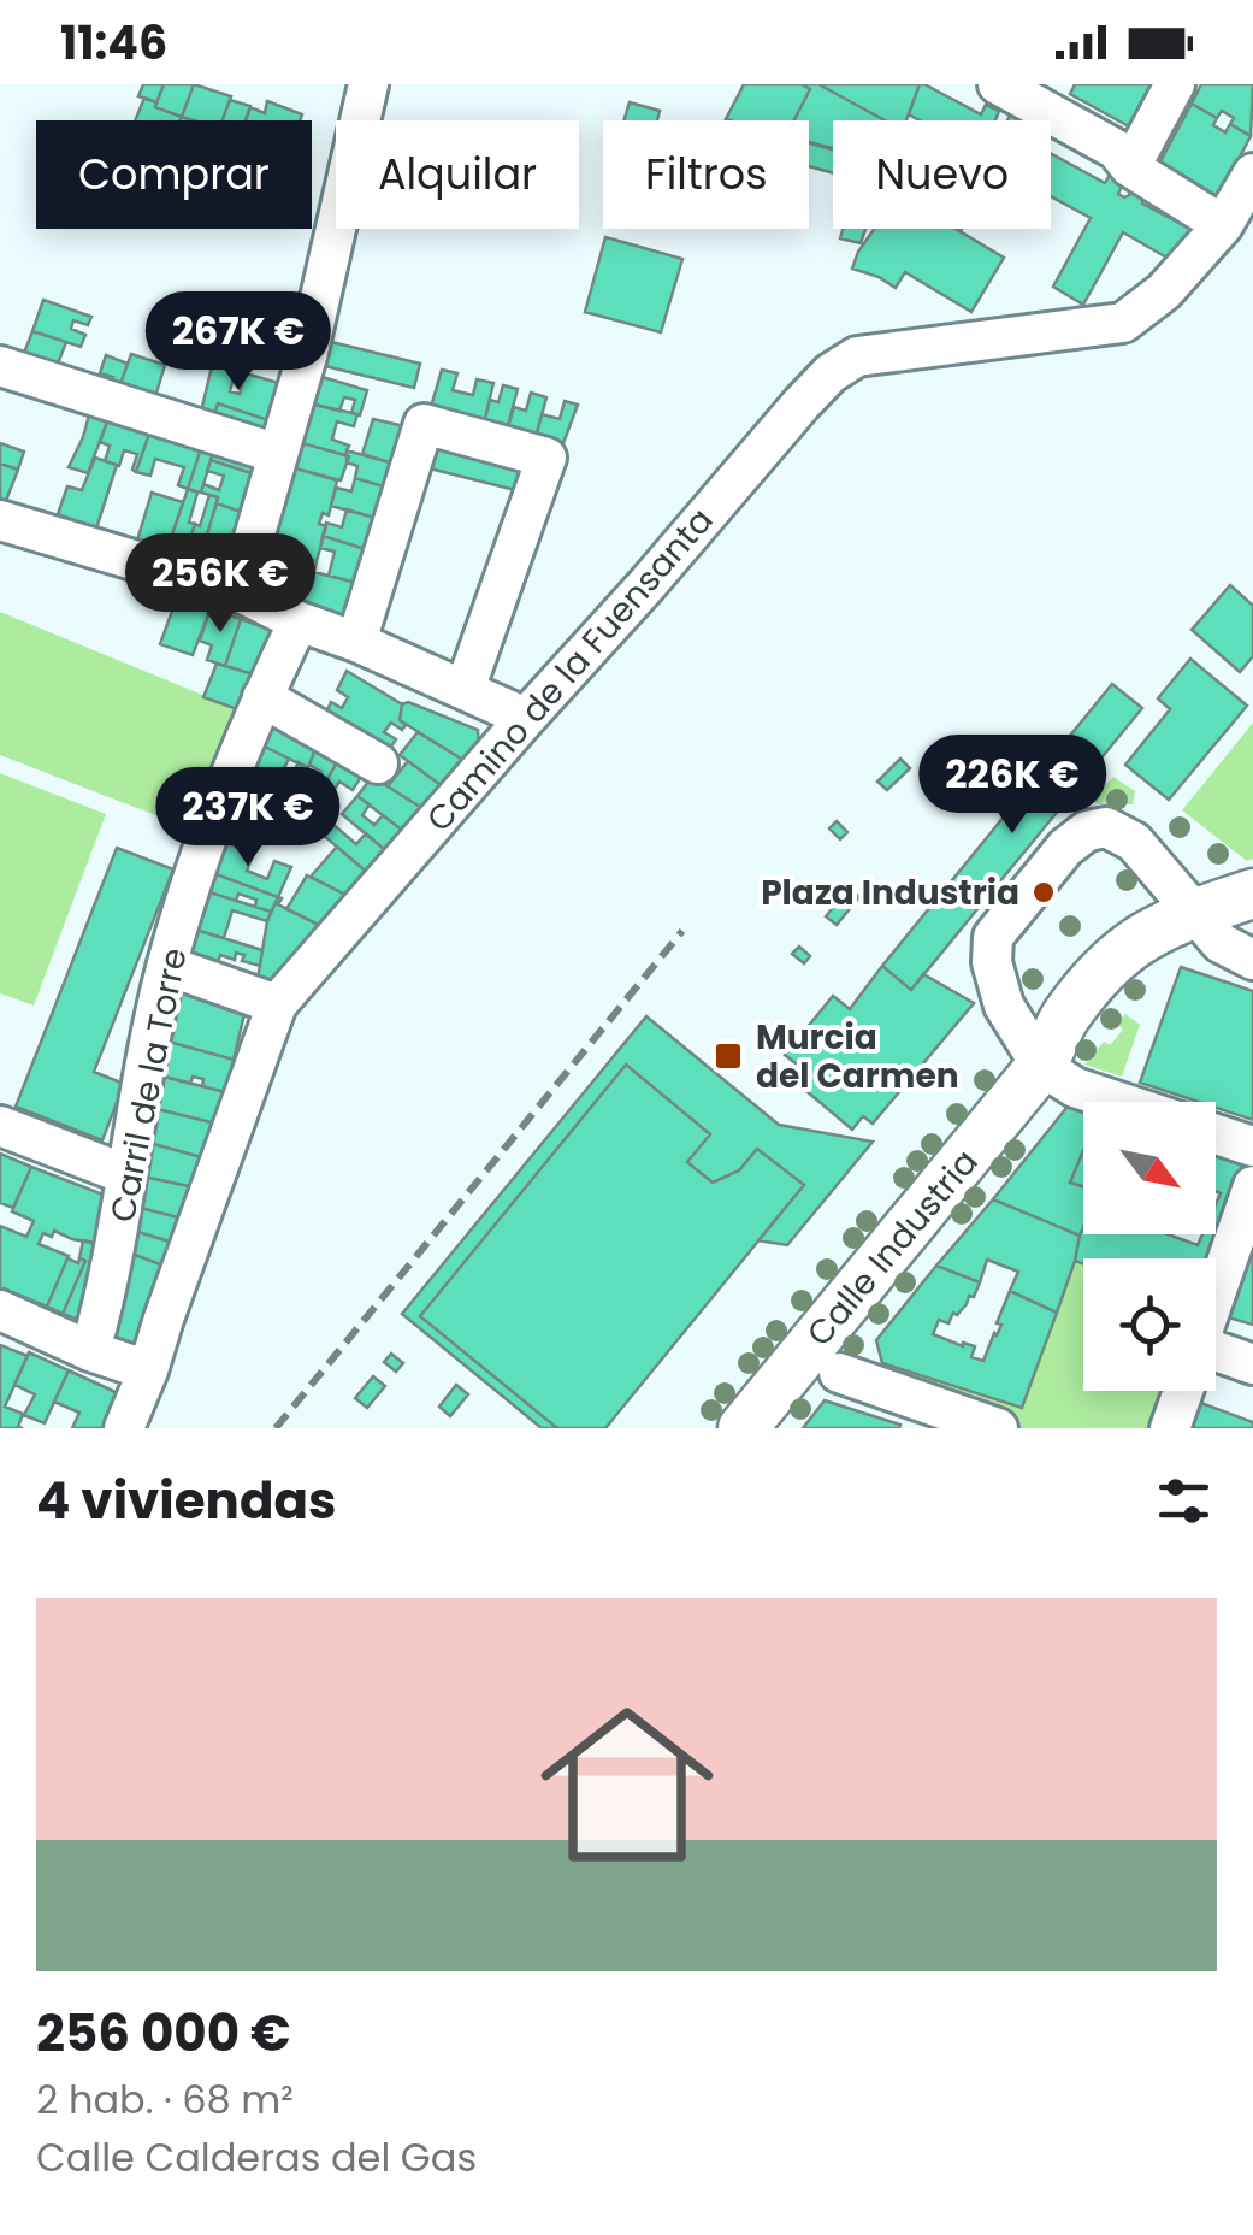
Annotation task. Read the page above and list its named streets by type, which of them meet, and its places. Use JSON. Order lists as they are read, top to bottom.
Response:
{
  "streets": {
    "main road": ["Calle Industria"],
    "street": ["Camino de la Fuensanta", "Carril de la Torre"]
  },
  "places": {
    "other": ["Plaza Industria"],
    "transit": ["Murcia del Carmen"]
  },
  "north": "bottom right",
  "page": {
    "status": "11:46",
    "chip": [
      "Comprar",
      "Alquilar",
      "Filtros",
      "Nuevo"
    ],
    "price": [
      "267K €",
      "256K €",
      "226K €",
      "237K €"
    ],
    "heading": "4 viviendas",
    "list": [
      {
        "name": "256 000 €",
        "note": "2 hab. · 68 m² · Calle Calderas del Gas"
      }
    ]
  }
}
